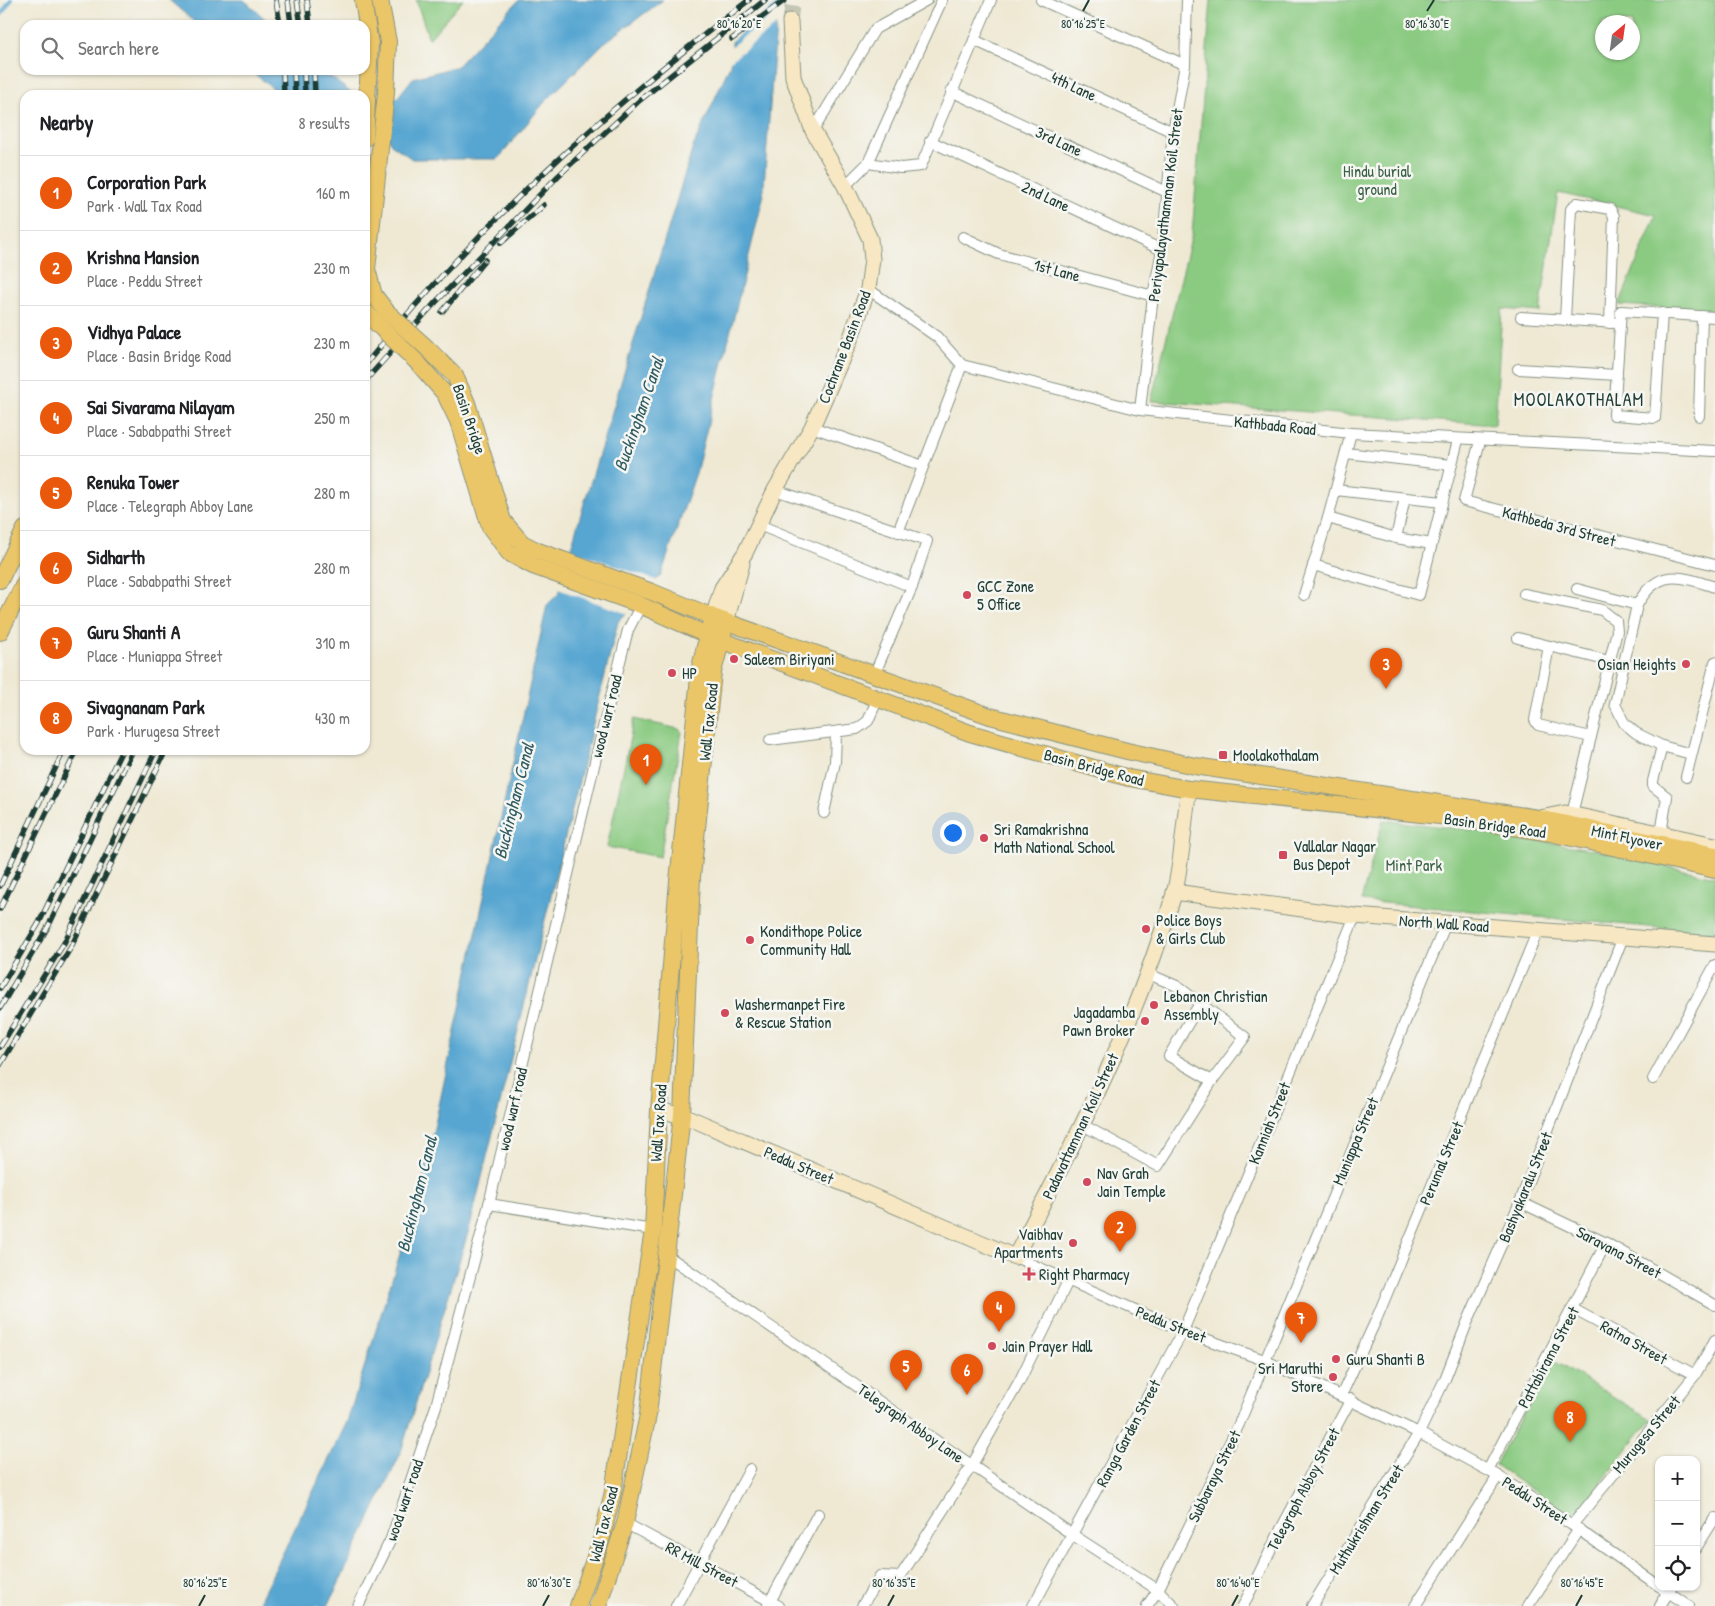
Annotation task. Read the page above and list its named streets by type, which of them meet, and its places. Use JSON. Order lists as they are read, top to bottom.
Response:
{
  "streets": {
    "main road": [
      "Cochrane Basin Road",
      "Basin Bridge",
      "Wall Tax Road",
      "Basin Bridge Road",
      "Mint Flyover",
      "North Wall Road",
      "Padavattamman Koil Street",
      "Peddu Street"
    ],
    "street": [
      "4th Lane",
      "3rd Lane",
      "2nd Lane",
      "Periyapalayathamman Koil Street",
      "1st Lane",
      "Kathbada Road",
      "Kathbeda 3rd Street",
      "wood warf road",
      "Kanniah Street",
      "Muniappa Street",
      "Perumal Street",
      "Bashyakaralu Street",
      "Saravana Street",
      "Ratna Street",
      "Pattabirama Street",
      "Telegraph Abboy Lane",
      "Ranga Garden Street",
      "Murugesa Street",
      "Subbaraya Street",
      "Telegraph Abboy Street",
      "Muthukrishnan Street",
      "RR Mill Street"
    ]
  },
  "crossings": [
    ["4th Lane", "Periyapalayathamman Koil Street"],
    ["3rd Lane", "Periyapalayathamman Koil Street"],
    ["2nd Lane", "Periyapalayathamman Koil Street"],
    ["Periyapalayathamman Koil Street", "1st Lane"],
    ["Periyapalayathamman Koil Street", "Kathbada Road"],
    ["Cochrane Basin Road", "Basin Bridge"],
    ["Basin Bridge", "wood warf road"],
    ["Basin Bridge", "Basin Bridge Road"],
    ["Kathbada Road", "Kathbeda 3rd Street"],
    ["wood warf road", "Basin Bridge Road"],
    ["Wall Tax Road", "Basin Bridge Road"],
    ["Wall Tax Road", "Peddu Street"],
    ["Wall Tax Road", "Telegraph Abboy Lane"],
    ["Wall Tax Road", "RR Mill Street"],
    ["Basin Bridge Road", "Mint Flyover"],
    ["Basin Bridge Road", "Padavattamman Koil Street"],
    ["North Wall Road", "Kanniah Street"],
    ["North Wall Road", "Padavattamman Koil Street"],
    ["North Wall Road", "Muniappa Street"],
    ["North Wall Road", "Perumal Street"],
    ["North Wall Road", "Bashyakaralu Street"],
    ["Kanniah Street", "Peddu Street"],
    ["Kanniah Street", "Ranga Garden Street"],
    ["Padavattamman Koil Street", "Peddu Street"],
    ["Muniappa Street", "Peddu Street"],
    ["Muniappa Street", "Subbaraya Street"],
    ["Perumal Street", "Peddu Street"],
    ["Perumal Street", "Telegraph Abboy Street"],
    ["Peddu Street", "Bashyakaralu Street"],
    ["Peddu Street", "Pattabirama Street"],
    ["Peddu Street", "Ranga Garden Street"],
    ["Peddu Street", "Murugesa Street"],
    ["Peddu Street", "Subbaraya Street"],
    ["Peddu Street", "Telegraph Abboy Street"],
    ["Peddu Street", "Muthukrishnan Street"],
    ["Bashyakaralu Street", "Saravana Street"],
    ["Bashyakaralu Street", "Muthukrishnan Street"],
    ["Saravana Street", "Pattabirama Street"],
    ["Ratna Street", "Pattabirama Street"],
    ["Ratna Street", "Murugesa Street"],
    ["Telegraph Abboy Lane", "Ranga Garden Street"],
    ["Telegraph Abboy Lane", "Subbaraya Street"]
  ],
  "districts": ["MOOLAKOTHALAM"],
  "water": ["Buckingham Canal"],
  "parks": ["Hindu burial ground", "Mint Park"],
  "places": {
    "other": [
      "GCC Zone 5 Office",
      "Saleem Biriyani",
      "Osian Heights",
      "HP",
      "Sri Ramakrishna Math National School",
      "Police Boys & Girls Club",
      "Kondithope Police Community Hall",
      "Lebanon Christian Assembly",
      "Washermanpet Fire & Rescue Station",
      "Jagadamba Pawn Broker",
      "Nav Grah Jain Temple",
      "Vaibhav Apartments",
      "Jain Prayer Hall",
      "Guru Shanti B",
      "Sri Maruthi Store"
    ],
    "transit": ["Moolakothalam", "Vallalar Nagar Bus Depot"],
    "health": ["Right Pharmacy"]
  },
  "north": "top right",
  "page": {
    "search": "Search here",
    "heading": ["Nearby", "8 results"],
    "list": [
      {
        "mark": "1",
        "name": "Corporation Park",
        "note": "Park · Wall Tax Road",
        "value": "160 m"
      },
      {
        "mark": "2",
        "name": "Krishna Mansion",
        "note": "Place · Peddu Street",
        "value": "230 m"
      },
      {
        "mark": "3",
        "name": "Vidhya Palace",
        "note": "Place · Basin Bridge Road",
        "value": "230 m"
      },
      {
        "mark": "4",
        "name": "Sai Sivarama Nilayam",
        "note": "Place · Sababpathi Street",
        "value": "250 m"
      },
      {
        "mark": "5",
        "name": "Renuka Tower",
        "note": "Place · Telegraph Abboy Lane",
        "value": "280 m"
      },
      {
        "mark": "6",
        "name": "Sidharth",
        "note": "Place · Sababpathi Street",
        "value": "280 m"
      },
      {
        "mark": "7",
        "name": "Guru Shanti A",
        "note": "Place · Muniappa Street",
        "value": "310 m"
      },
      {
        "mark": "8",
        "name": "Sivagnanam Park",
        "note": "Park · Murugesa Street",
        "value": "430 m"
      }
    ],
    "pins": [
      "3",
      "1",
      "2",
      "4",
      "7",
      "5",
      "6",
      "8"
    ],
    "map_buttons": ["+", "−"]
  },
  "coordinates": [
    "80°16'20\"E",
    "80°16'25\"E",
    "80°16'30\"E",
    "80°16'35\"E",
    "80°16'40\"E",
    "80°16'45\"E"
  ]
}
